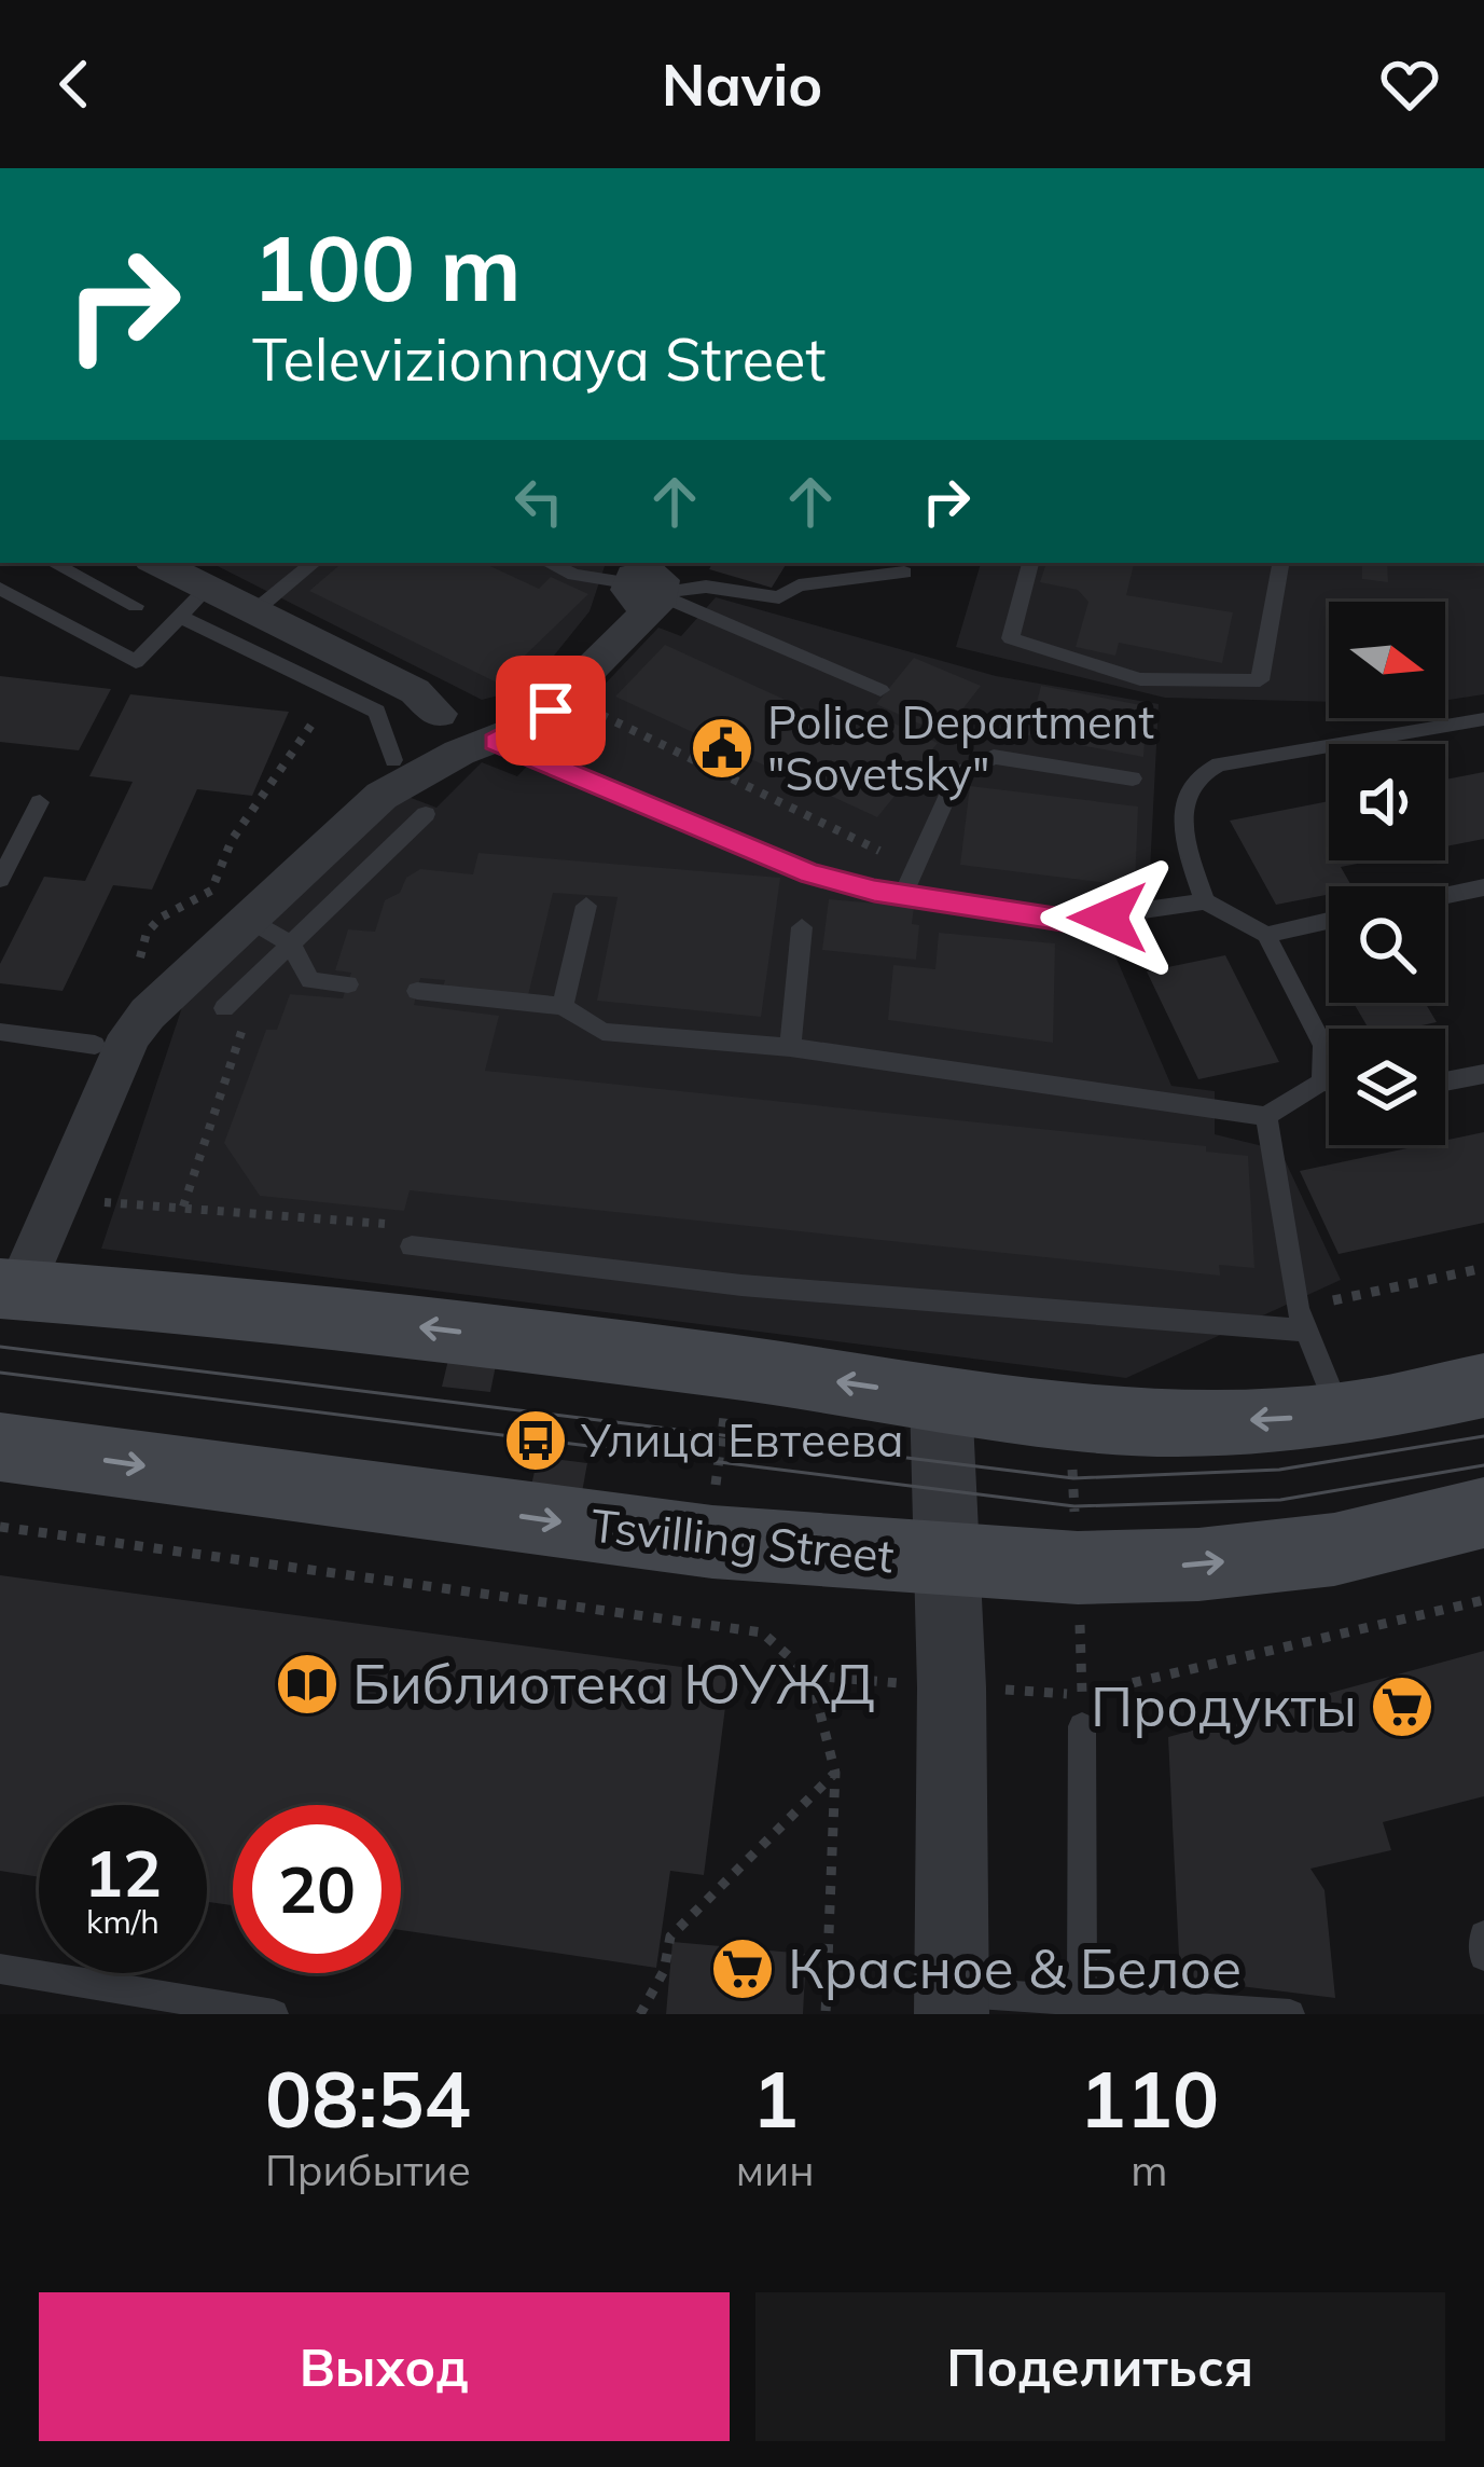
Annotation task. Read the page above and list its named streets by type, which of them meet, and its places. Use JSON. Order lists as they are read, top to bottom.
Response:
{
  "streets": {
    "main road": ["Tsvilling Street"]
  },
  "places": {
    "public building": ["Police Department \"Sovetsky\""],
    "bus stop": ["Улица Евтеева"],
    "library": ["Библиотека ЮУЖД"],
    "supermarket": ["Продукты", "Красное & Белое"]
  },
  "north": "right",
  "page": {
    "header": "Navio",
    "turn": ["100 m", "Televizionnaya Street"],
    "speed": "12 km/h",
    "limit": "20",
    "eta": [
      "08:54",
      "Прибытие",
      "1",
      "мин",
      "110",
      "m"
    ],
    "buttons": ["Выход", "Поделиться"]
  }
}
